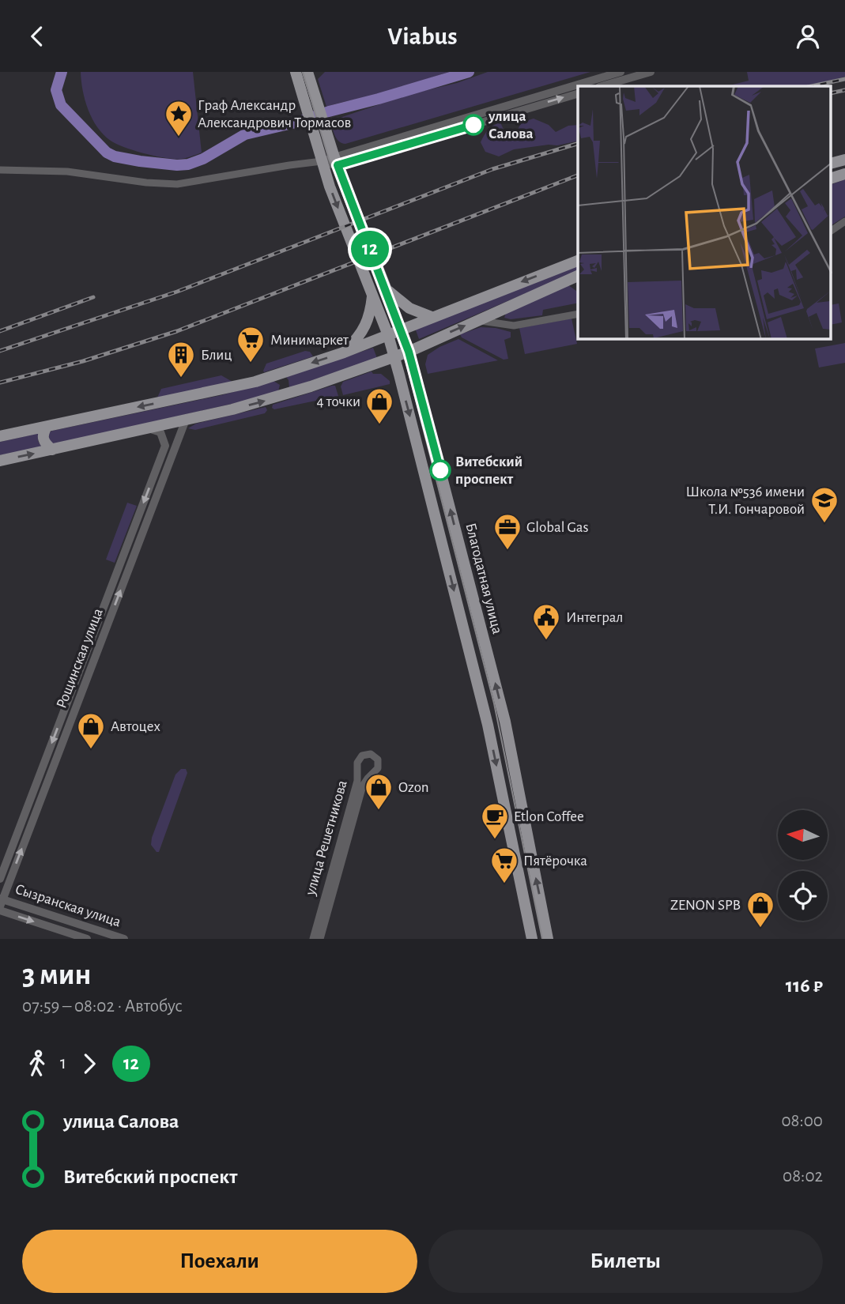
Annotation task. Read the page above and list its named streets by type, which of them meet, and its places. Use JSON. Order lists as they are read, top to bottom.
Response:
{
  "streets": {
    "main road": ["Благодатная улица"],
    "street": ["Рощинская улица", "улица Решетникова", "Сызранская улица"]
  },
  "crossings": [
    ["Рощинская улица", "Сызранская улица"]
  ],
  "places": {
    "other": ["улица Салова", "Витебский проспект"],
    "place": ["Граф Александр Александрович Тормасов"],
    "supermarket": ["Минимаркет", "Пятёрочка"],
    "building": ["Блиц"],
    "shop": [
      "4 точки",
      "Автоцех",
      "Ozon",
      "ZENON SPB"
    ],
    "school or university": ["Школа №536 имени Т.И. Гончаровой"],
    "office": ["Global Gas"],
    "public building": ["Интеграл"],
    "cafe": ["Etlon Coffee"]
  },
  "lines": ["bus line 12"],
  "north": "left",
  "page": {
    "header": "Viabus",
    "on_map": "12",
    "heading": ["3 мин", "07:59 – 08:02 · Автобус", "116 ₽"],
    "legs": ["1", "12"],
    "list": [
      {
        "name": "улица Салова",
        "value": "08:00"
      },
      {
        "name": "Витебский проспект",
        "value": "08:02"
      }
    ],
    "buttons": ["Поехали", "Билеты"]
  }
}
